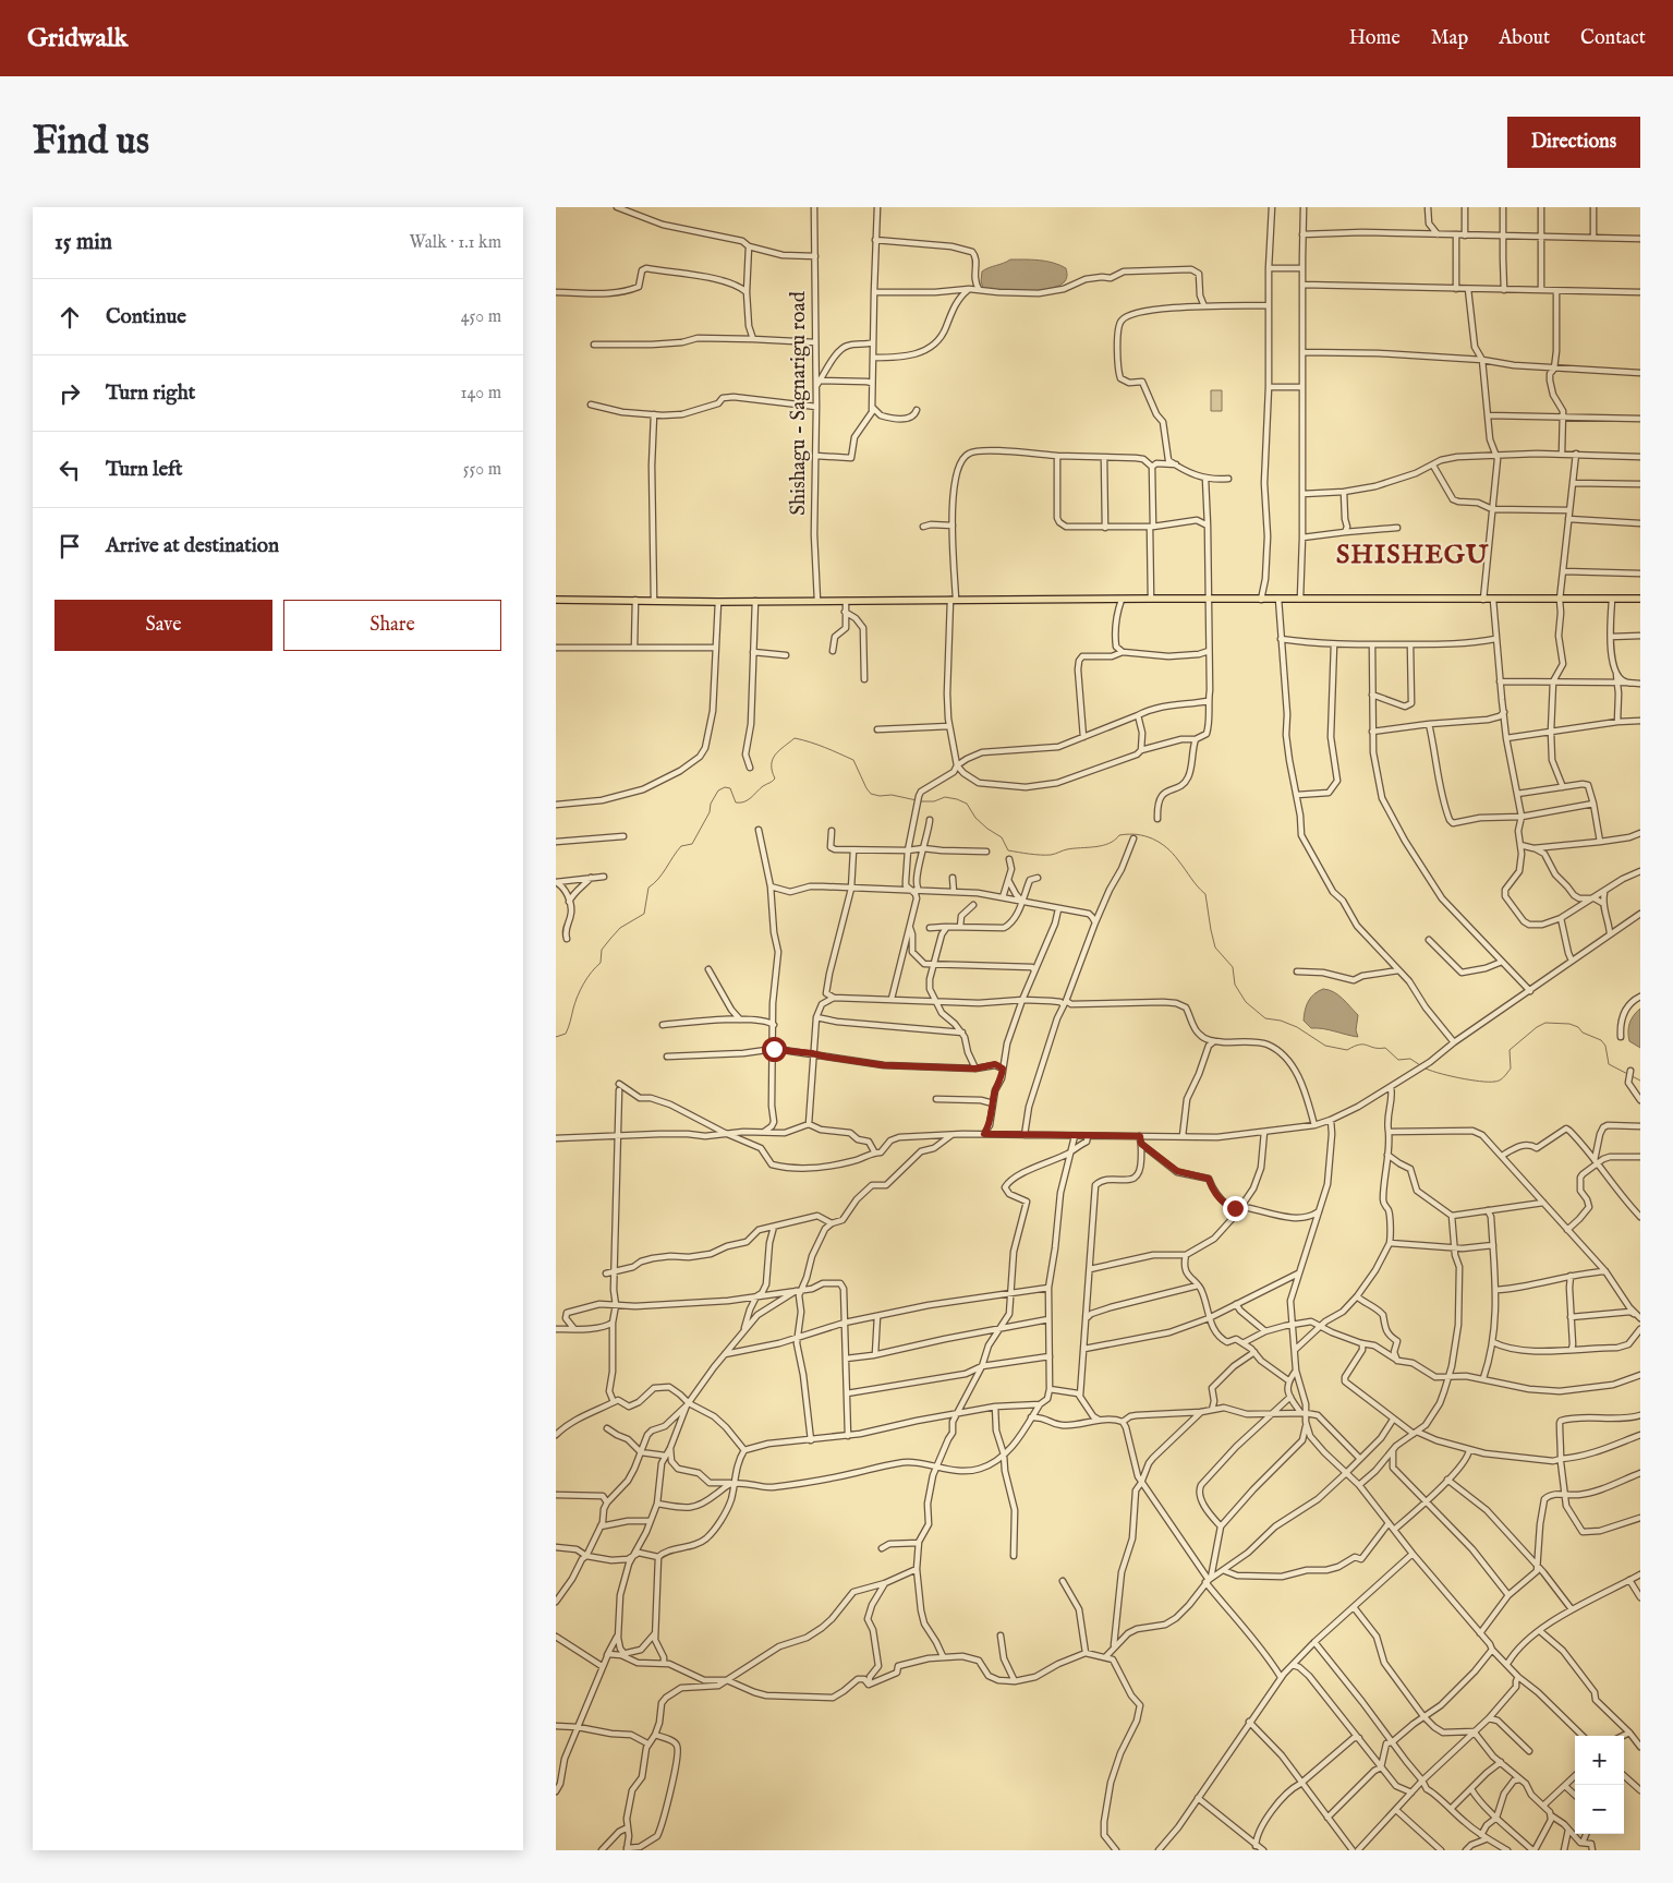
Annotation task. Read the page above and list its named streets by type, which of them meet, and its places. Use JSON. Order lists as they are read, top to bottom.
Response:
{
  "streets": {
    "street": ["Shishagu - Sagnarigu road"]
  },
  "districts": ["SHISHEGU"],
  "page": {
    "header": "Gridwalk",
    "nav": [
      "Home",
      "Map",
      "About",
      "Contact"
    ],
    "buttons": [
      "Directions",
      ["Save", "Share"]
    ],
    "title": "Find us",
    "heading": ["15 min", "Walk · 1.1 km"],
    "list": [
      ["Continue", "450 m"],
      ["Turn right", "140 m"],
      ["Turn left", "550 m"],
      "Arrive at destination"
    ],
    "map_buttons": ["+", "−"]
  }
}
